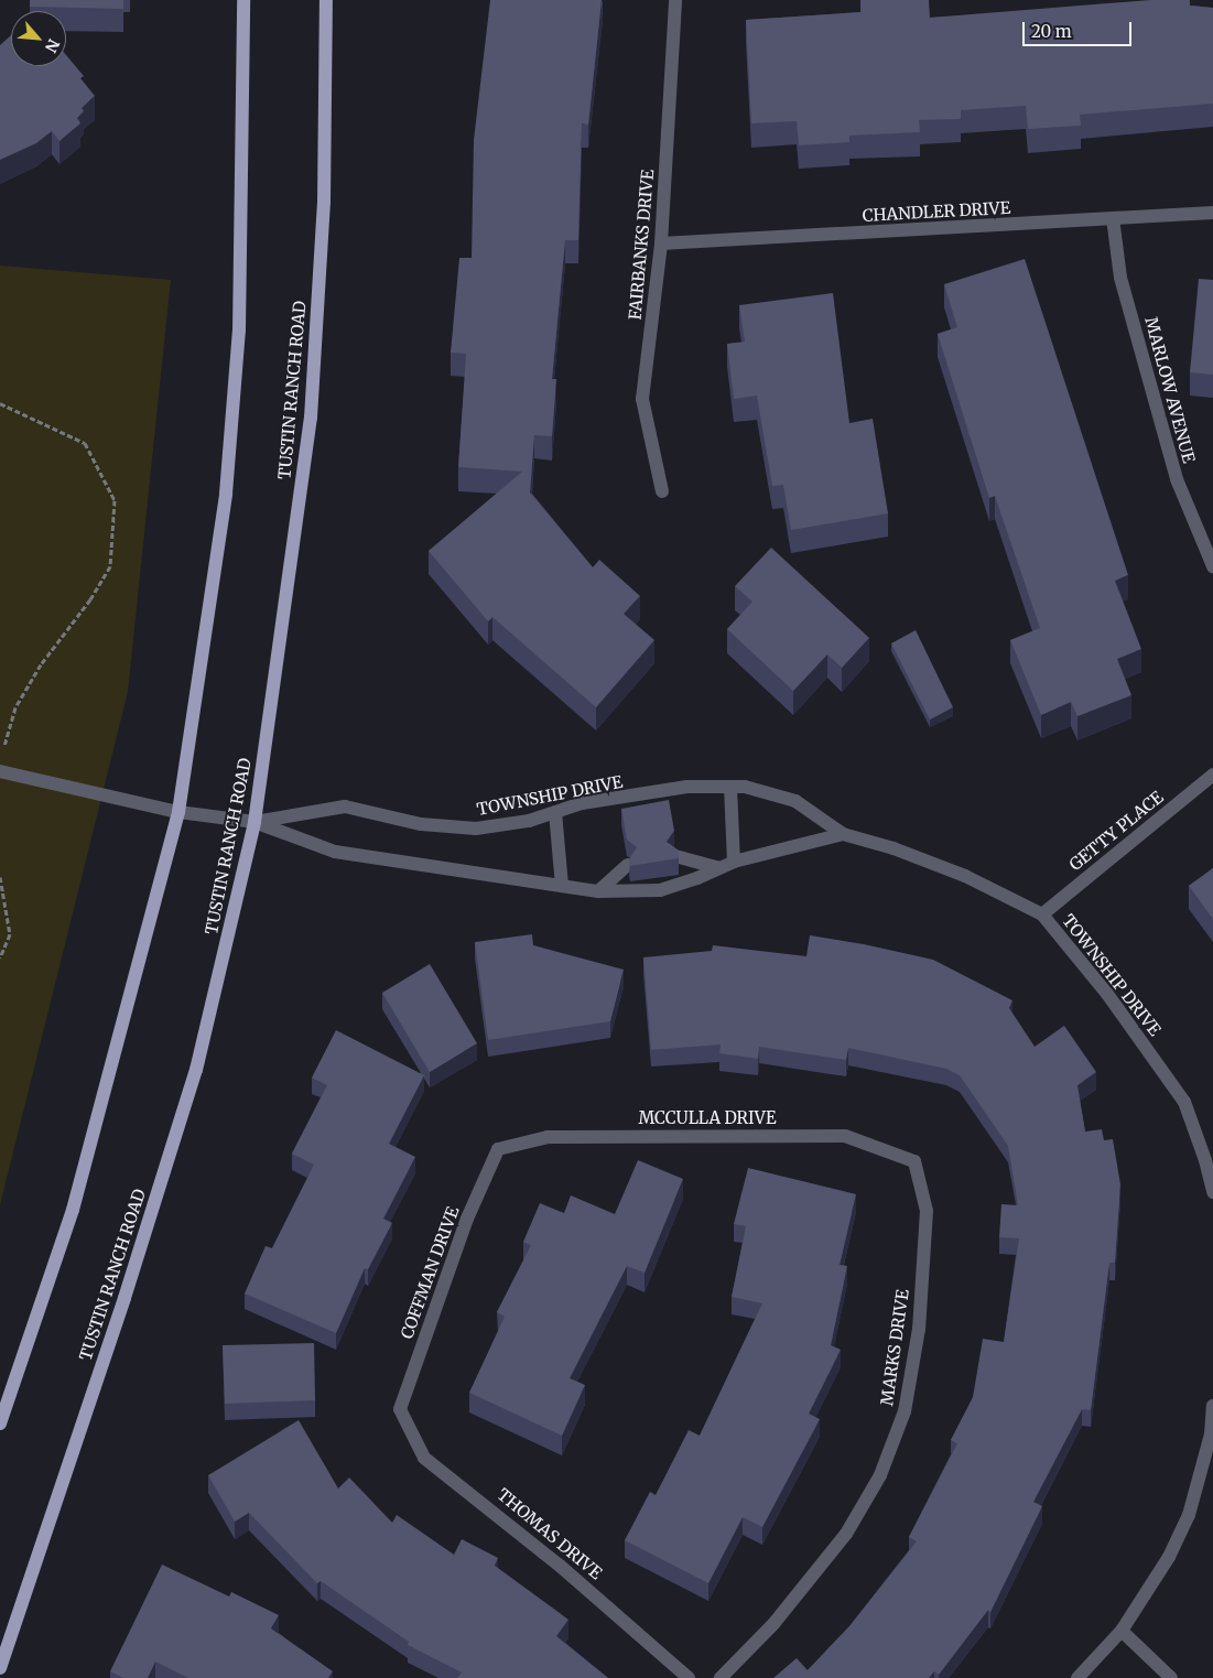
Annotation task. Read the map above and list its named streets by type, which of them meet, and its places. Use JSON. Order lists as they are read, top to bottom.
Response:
{
  "streets": {
    "main road": ["TUSTIN RANCH ROAD"],
    "street": [
      "CHANDLER DRIVE",
      "FAIRBANKS DRIVE",
      "MARLOW AVENUE",
      "TOWNSHIP DRIVE",
      "GETTY PLACE",
      "MCCULLA DRIVE",
      "COFFMAN DRIVE",
      "MARKS DRIVE",
      "THOMAS DRIVE"
    ]
  },
  "crossings": [
    ["CHANDLER DRIVE", "FAIRBANKS DRIVE"],
    ["CHANDLER DRIVE", "MARLOW AVENUE"],
    ["TUSTIN RANCH ROAD", "TOWNSHIP DRIVE"],
    ["TOWNSHIP DRIVE", "GETTY PLACE"],
    ["MCCULLA DRIVE", "COFFMAN DRIVE"],
    ["MCCULLA DRIVE", "MARKS DRIVE"],
    ["COFFMAN DRIVE", "THOMAS DRIVE"]
  ],
  "scale_bar": "20 m",
  "north": "bottom right"
}
